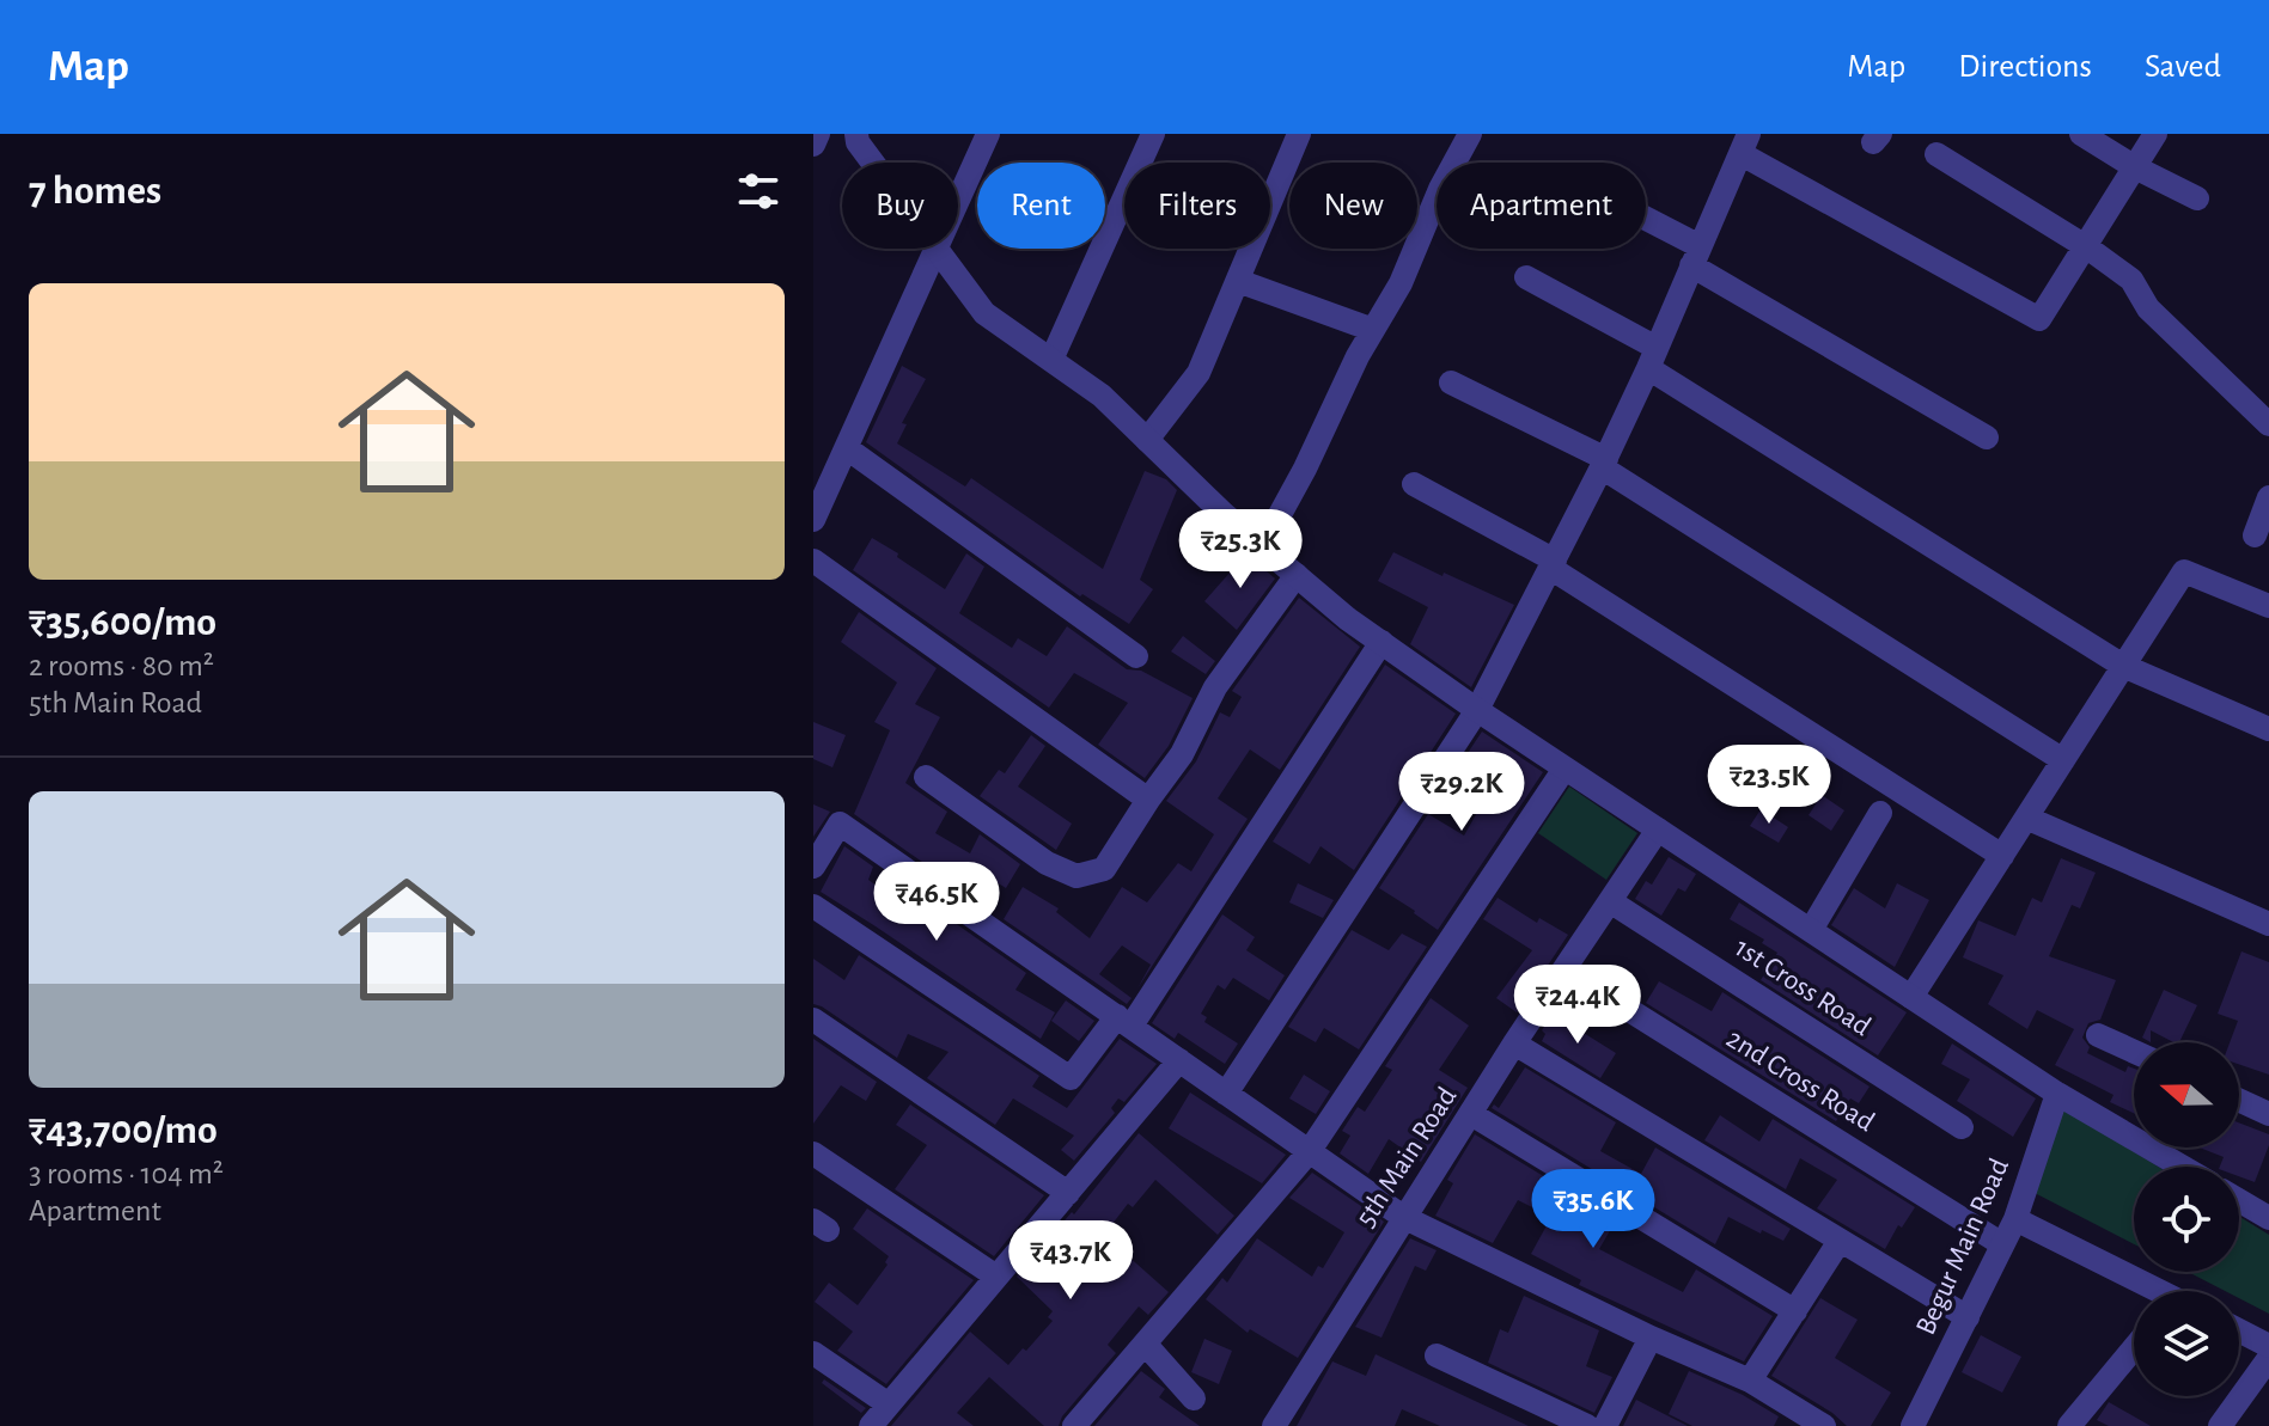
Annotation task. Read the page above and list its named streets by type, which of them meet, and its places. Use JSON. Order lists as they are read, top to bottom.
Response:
{
  "streets": {
    "street": [
      "1st Cross Road",
      "2nd Cross Road",
      "5th Main Road",
      "Begur Main Road"
    ]
  },
  "crossings": [
    ["1st Cross Road", "5th Main Road"],
    ["2nd Cross Road", "5th Main Road"],
    ["2nd Cross Road", "Begur Main Road"]
  ],
  "north": "left",
  "page": {
    "header": "Map",
    "nav": ["Map", "Directions", "Saved"],
    "heading": "7 homes",
    "chip": [
      "Buy",
      "Rent",
      "Filters",
      "New",
      "Apartment"
    ],
    "list": [
      {
        "name": "₹35,600/mo",
        "note": "2 rooms · 80 m² · 5th Main Road"
      },
      {
        "name": "₹43,700/mo",
        "note": "3 rooms · 104 m² · Apartment"
      }
    ],
    "price": [
      "₹25.3K",
      "₹23.5K",
      "₹29.2K",
      "₹46.5K",
      "₹24.4K",
      "₹35.6K",
      "₹43.7K"
    ]
  }
}
